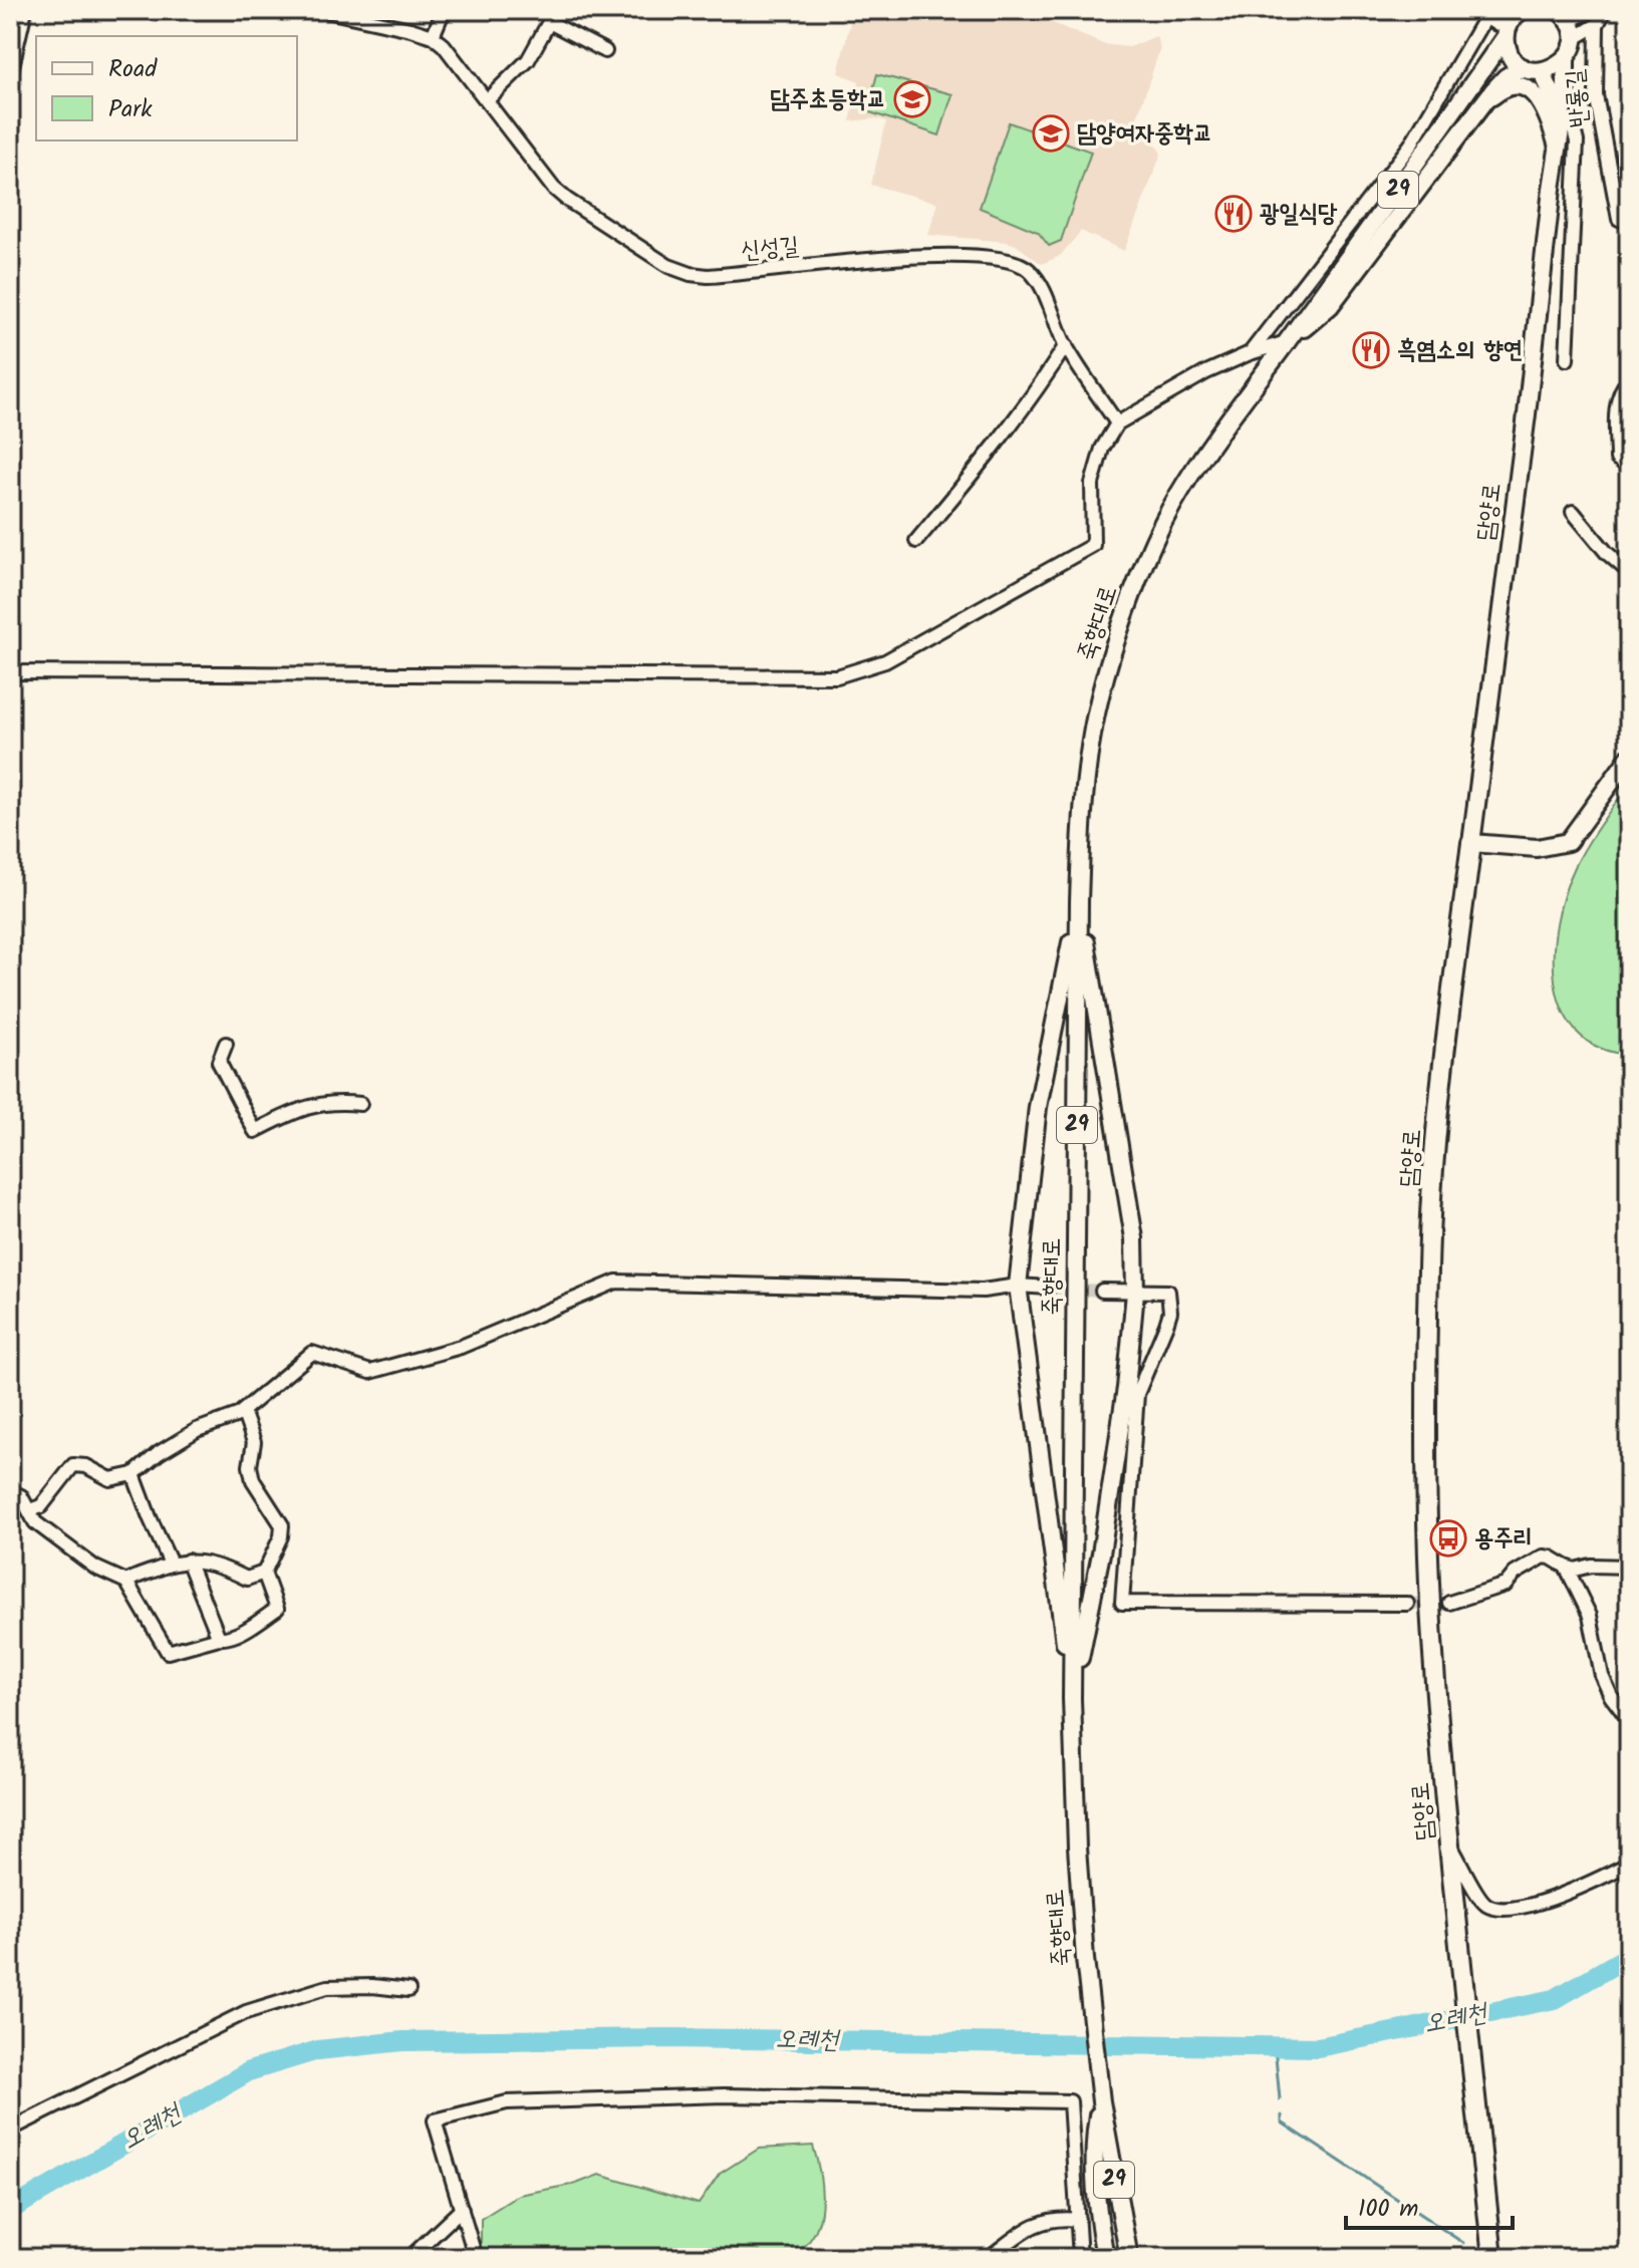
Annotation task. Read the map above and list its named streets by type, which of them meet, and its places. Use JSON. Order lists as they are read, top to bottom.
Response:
{
  "streets": {
    "highway": ["담양로"],
    "main road": ["29", "죽향대로"],
    "street": ["반룡길", "신성길"]
  },
  "water": ["오례천"],
  "places": {
    "school or university": ["담주초등학교", "담양여자중학교"],
    "restaurant": ["광일식당", "흑염소의 향연"],
    "bus stop": ["용주리"]
  },
  "legend": ["Road", "Park"],
  "scale_bar": "100 m"
}
